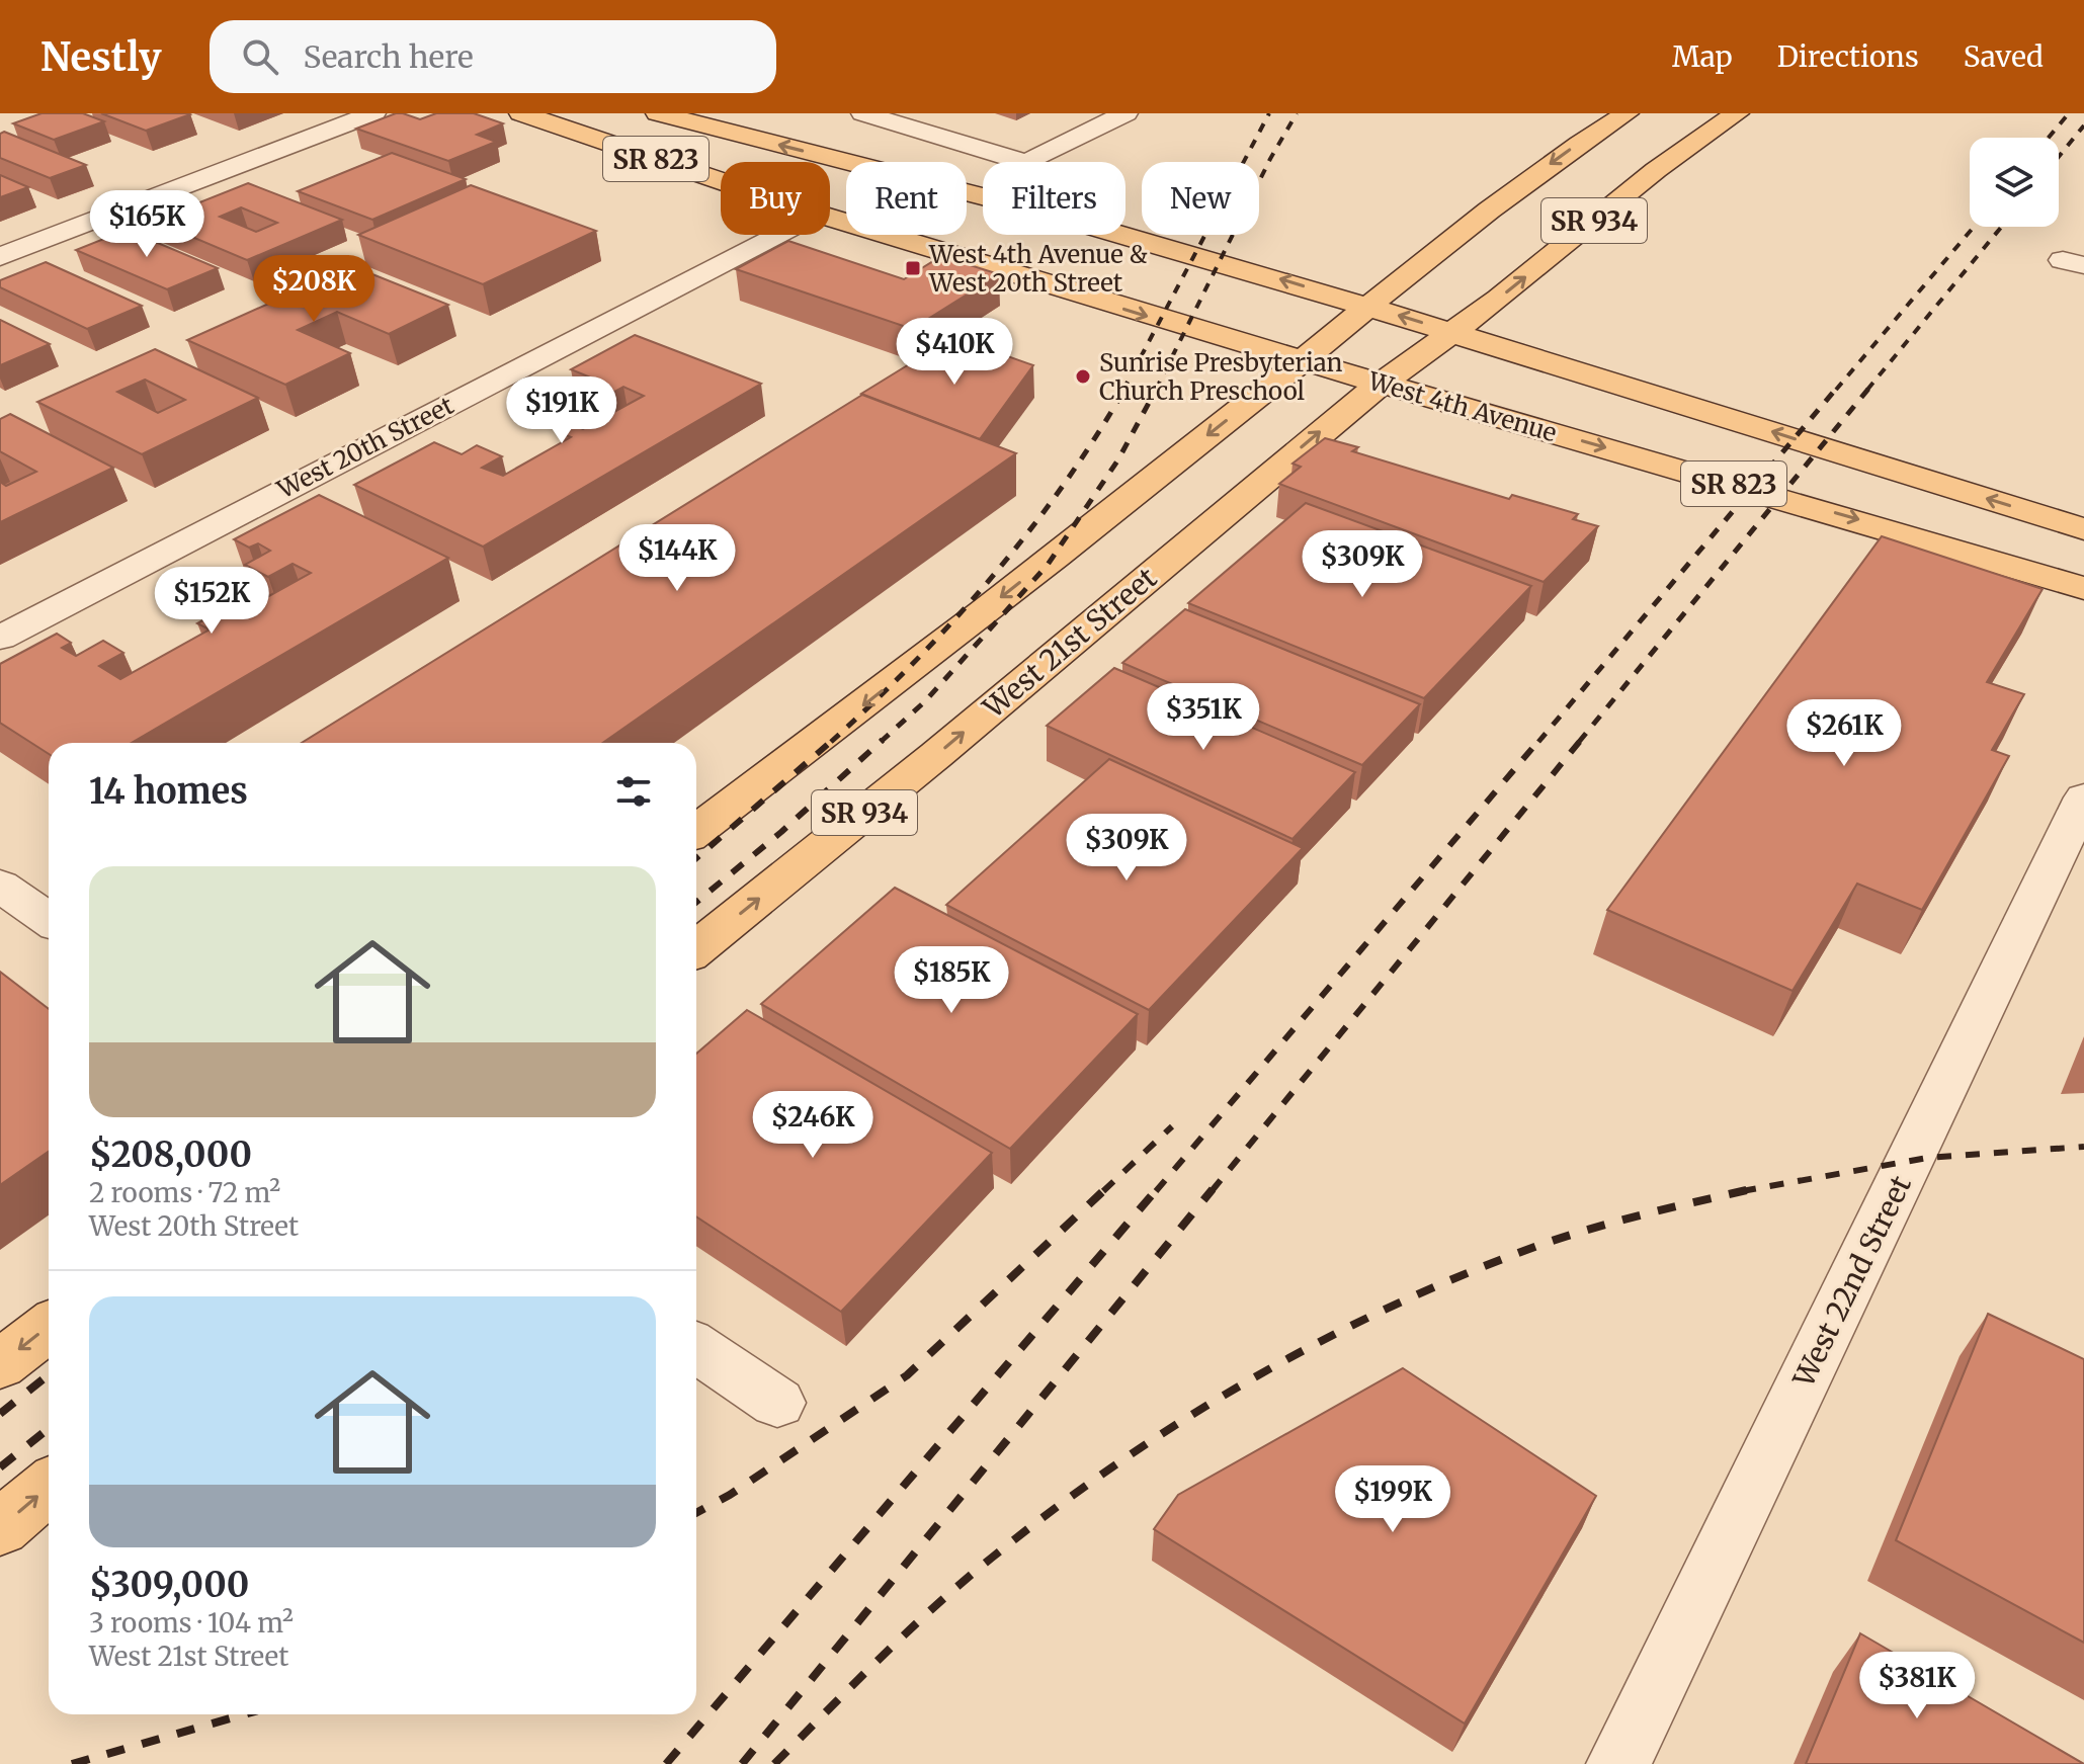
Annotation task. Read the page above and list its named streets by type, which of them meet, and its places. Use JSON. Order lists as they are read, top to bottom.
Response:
{
  "streets": {
    "main road": [
      "SR 823",
      "SR 934",
      "West 4th Avenue",
      "West 21st Street"
    ],
    "street": ["West 20th Street", "West 22nd Street"]
  },
  "crossings": [
    ["SR 823", "SR 934"],
    ["SR 823", "West 21st Street"],
    ["SR 934", "West 4th Avenue"],
    ["SR 934", "West 21st Street"],
    ["West 4th Avenue", "West 21st Street"]
  ],
  "places": {
    "transit": ["West 4th Avenue & West 20th Street"],
    "other": ["Sunrise Presbyterian Church Preschool"]
  },
  "page": {
    "header": "Nestly",
    "search": "Search here",
    "nav": ["Map", "Directions", "Saved"],
    "chip": [
      "Buy",
      "Rent",
      "Filters",
      "New"
    ],
    "price": [
      "$165K",
      "$208K",
      "$410K",
      "$191K",
      "$144K",
      "$309K",
      "$152K",
      "$351K",
      "$261K",
      "$309K",
      "$185K",
      "$246K",
      "$199K",
      "$381K"
    ],
    "heading": "14 homes",
    "list": [
      {
        "name": "$208,000",
        "note": "2 rooms · 72 m² · West 20th Street"
      },
      {
        "name": "$309,000",
        "note": "3 rooms · 104 m² · West 21st Street"
      }
    ]
  }
}
